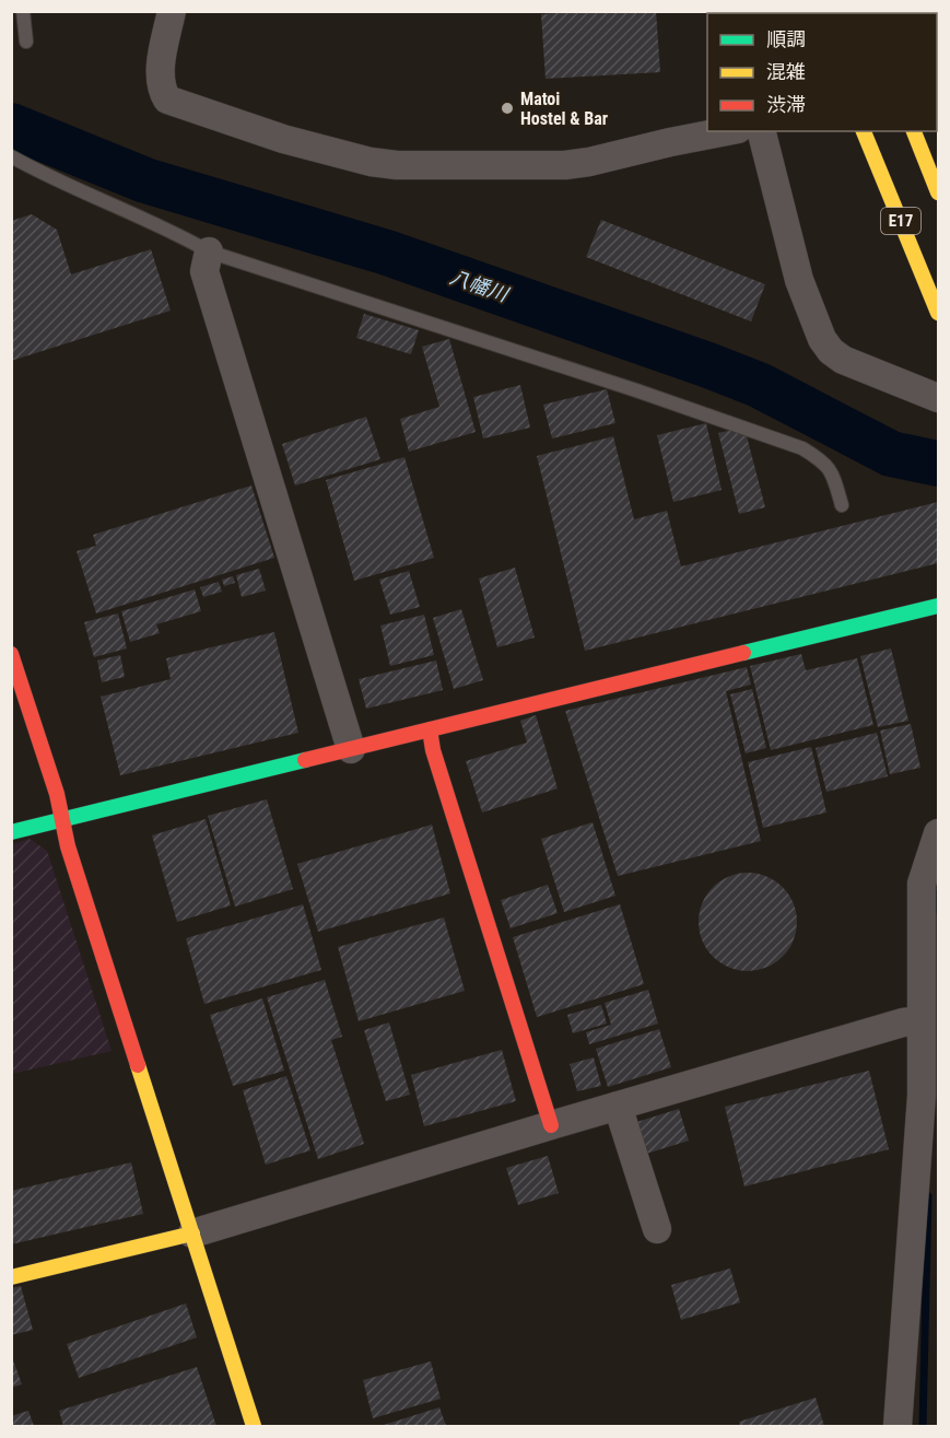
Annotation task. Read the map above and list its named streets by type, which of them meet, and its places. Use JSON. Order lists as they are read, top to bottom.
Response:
{
  "streets": {
    "main road": ["E17"]
  },
  "water": ["八幡川"],
  "places": ["Matoi Hostel & Bar"],
  "legend": ["順調", "混雑", "渋滞"]
}
